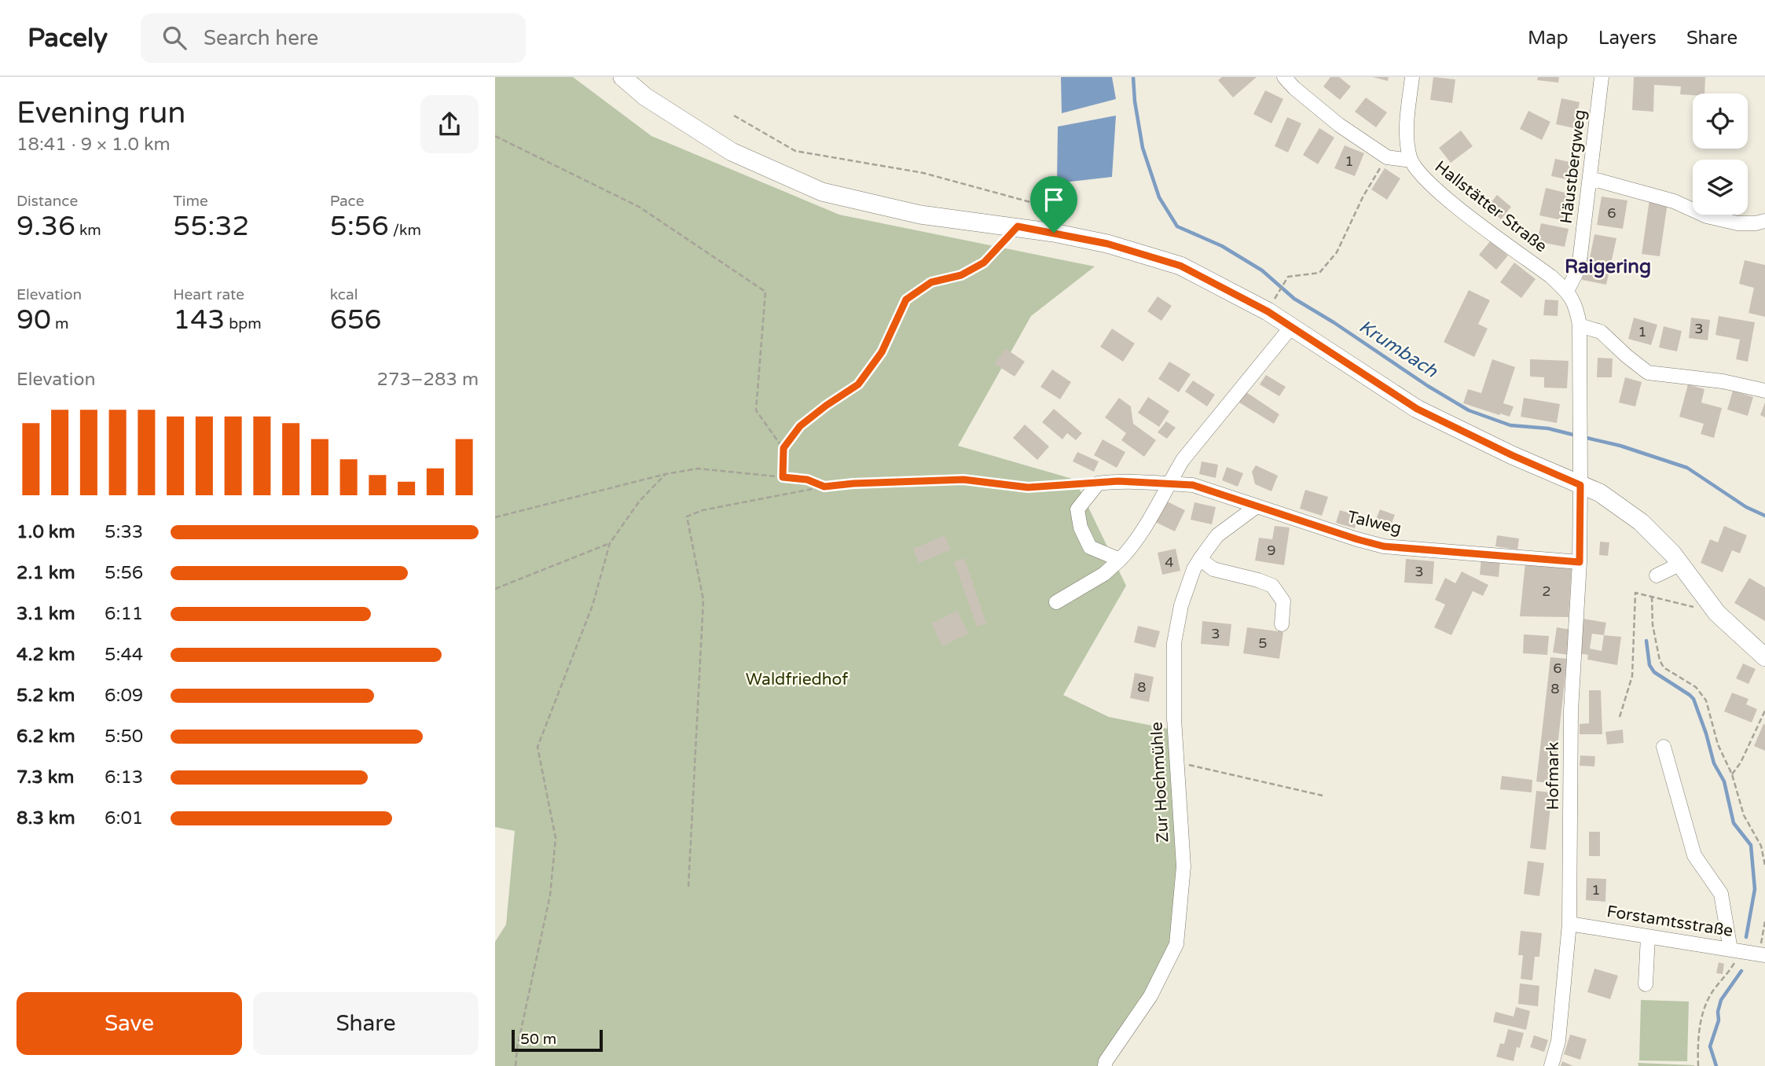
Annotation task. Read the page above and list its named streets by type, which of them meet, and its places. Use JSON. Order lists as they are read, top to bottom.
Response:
{
  "streets": {
    "street": [
      "Häustbergweg",
      "Hallstätter Straße",
      "Talweg",
      "Hofmark",
      "Zur Hochmühle",
      "Forstamtsstraße"
    ]
  },
  "crossings": [
    ["Häustbergweg", "Hallstätter Straße"],
    ["Hallstätter Straße", "Hofmark"],
    ["Talweg", "Hofmark"],
    ["Talweg", "Zur Hochmühle"],
    ["Hofmark", "Forstamtsstraße"]
  ],
  "districts": ["Raigering"],
  "water": ["Krumbach"],
  "parks": ["Waldfriedhof"],
  "house_numbers": [
    "1",
    "6",
    "3",
    "1",
    "9",
    "4",
    "3",
    "2",
    "3",
    "5",
    "6",
    "8",
    "8",
    "1"
  ],
  "scale_bar": "50 m",
  "page": {
    "header": "Pacely",
    "search": "Search here",
    "nav": ["Map", "Layers", "Share"],
    "heading": ["Evening run", "18:41 · 9 × 1.0 km"],
    "stats": [
      ["Distance", "9.36 km"],
      ["Time", "55:32"],
      ["Pace", "5:56 /km"],
      ["Elevation", "90 m"],
      ["Heart rate", "143 bpm"],
      ["kcal", "656"]
    ],
    "chart": ["Elevation", "273–283 m"],
    "list": [
      {
        "name": "1.0 km",
        "note": "5:33"
      },
      {
        "name": "2.1 km",
        "note": "5:56"
      },
      {
        "name": "3.1 km",
        "note": "6:11"
      },
      {
        "name": "4.2 km",
        "note": "5:44"
      },
      {
        "name": "5.2 km",
        "note": "6:09"
      },
      {
        "name": "6.2 km",
        "note": "5:50"
      },
      {
        "name": "7.3 km",
        "note": "6:13"
      },
      {
        "name": "8.3 km",
        "note": "6:01"
      }
    ],
    "buttons": ["Save", "Share"],
    "scale": "50 m"
  }
}
